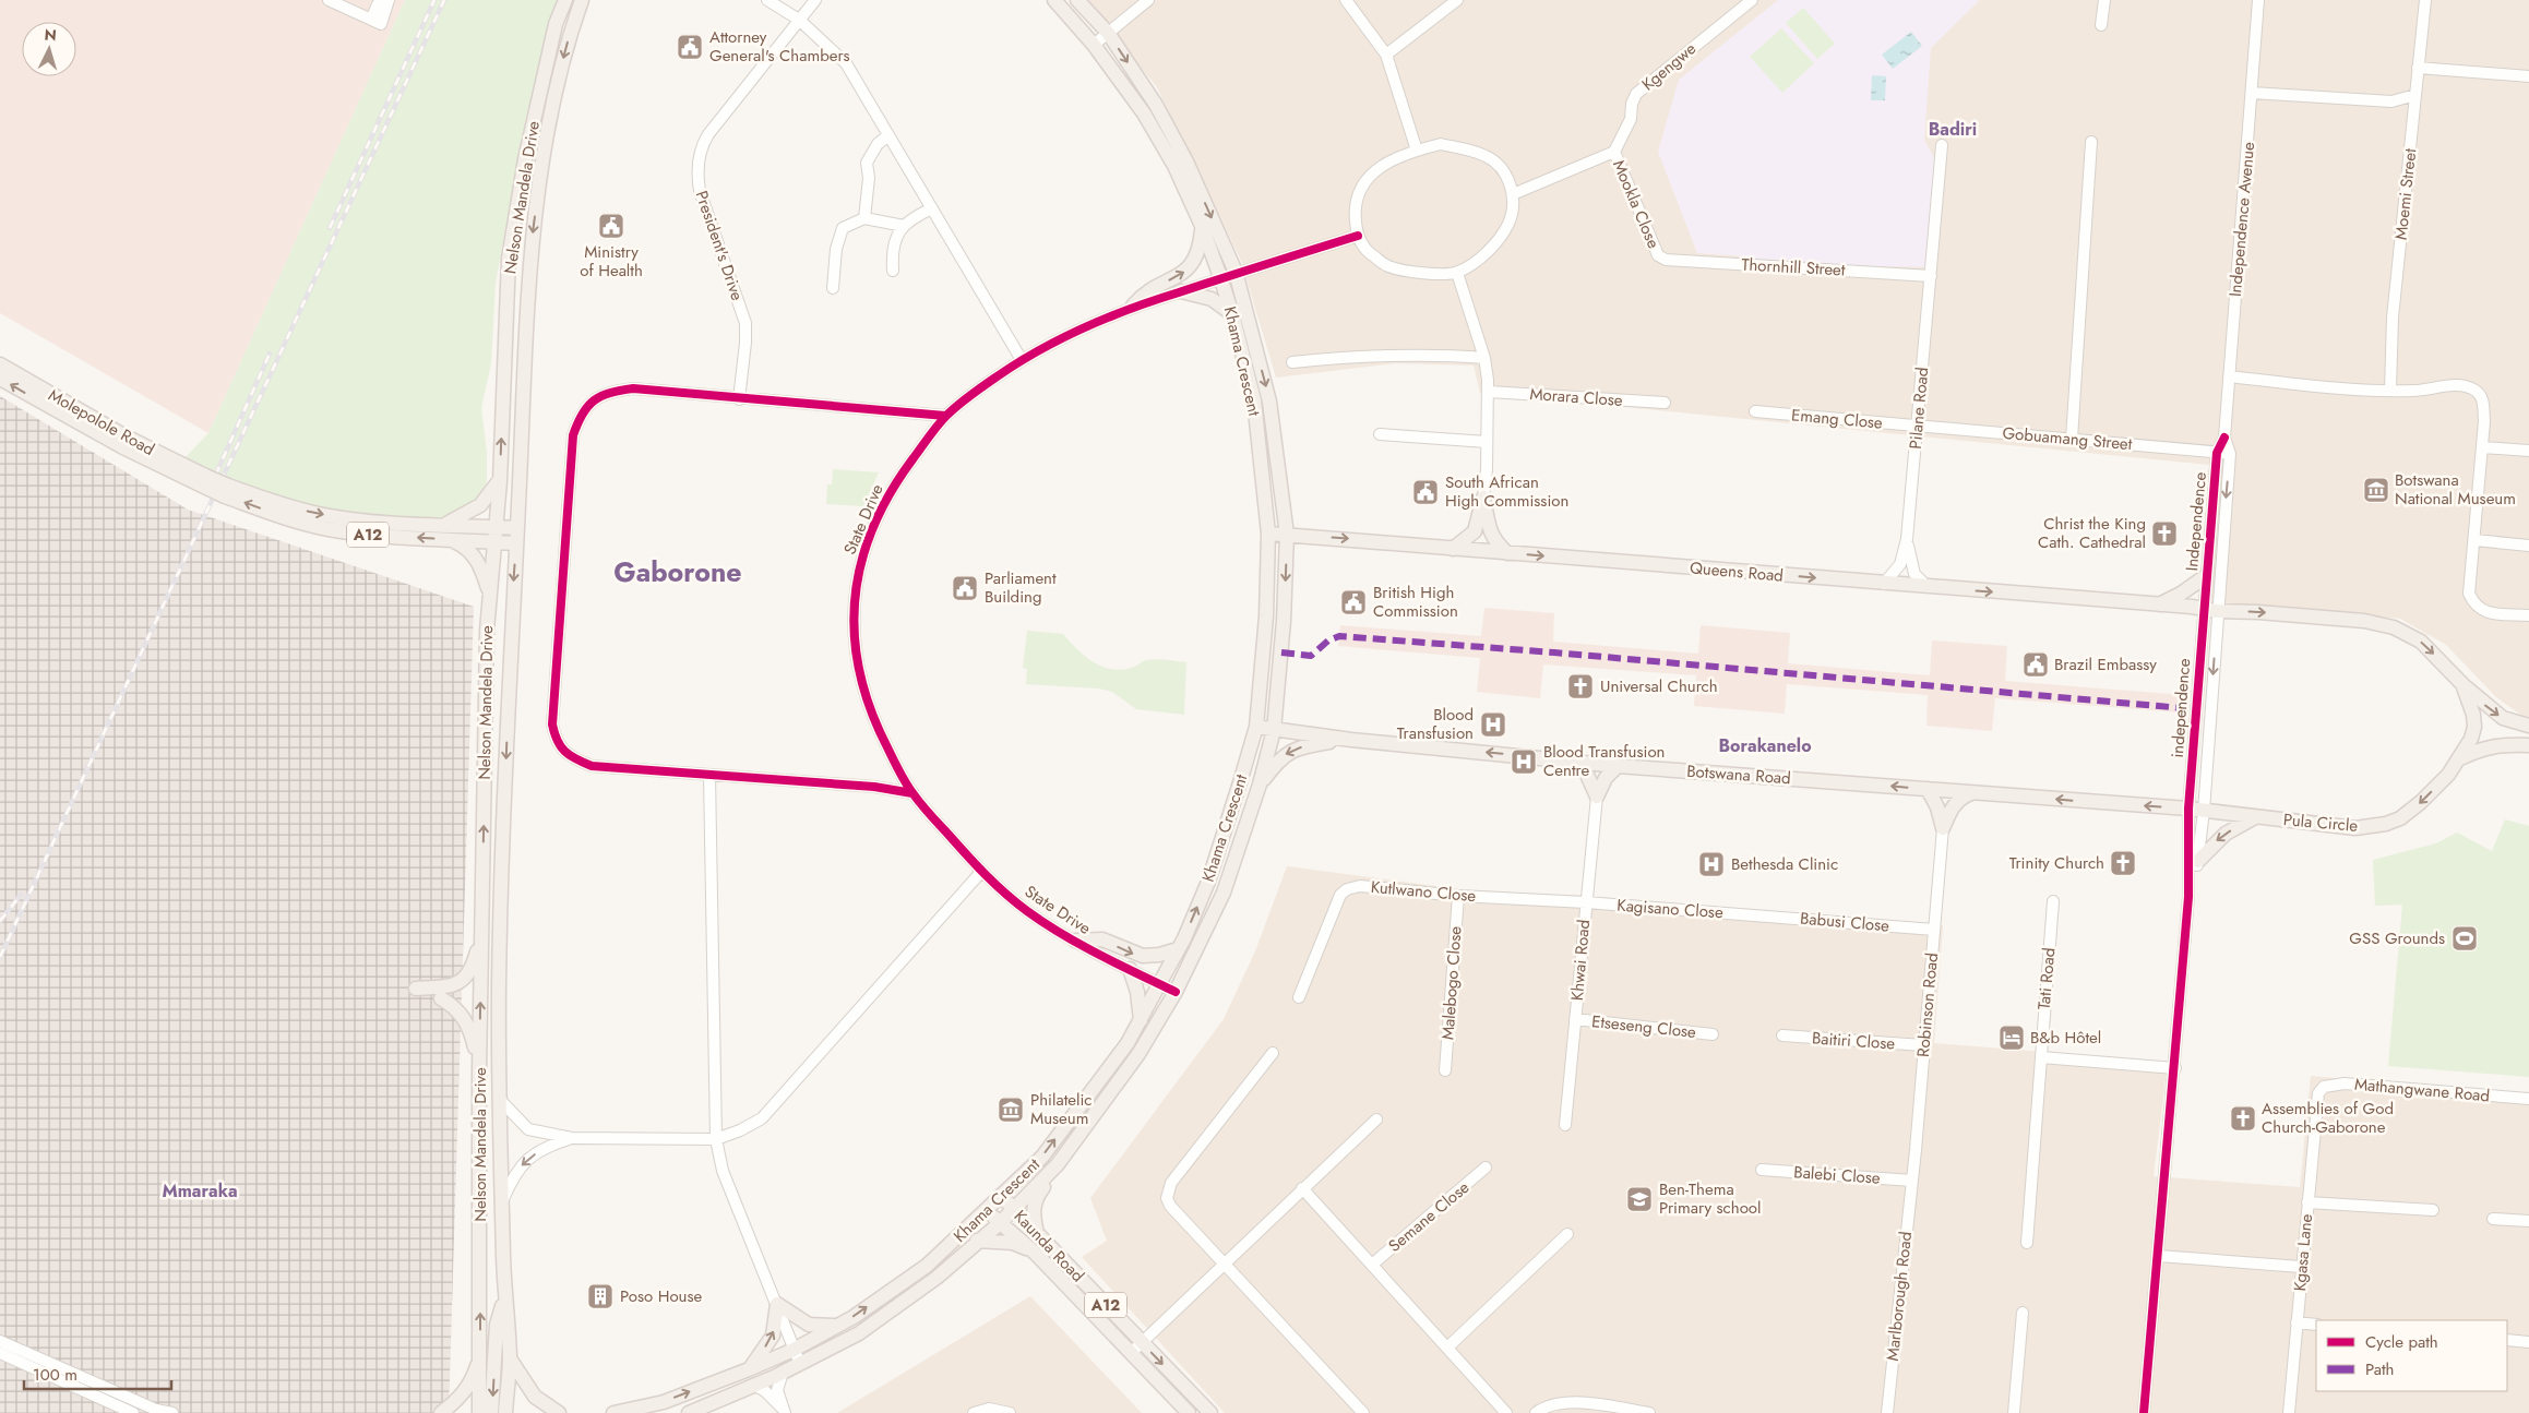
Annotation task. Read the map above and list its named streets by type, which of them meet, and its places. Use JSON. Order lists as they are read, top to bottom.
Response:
{
  "streets": {
    "main road": [
      "Nelson Mandela Drive",
      "Khama Crescent",
      "Molepolole Road",
      "A12",
      "Queens Road",
      "Botswana Road",
      "Pula Circle",
      "Kaunda Road"
    ],
    "street": [
      "Kgengwe",
      "Moemi Street",
      "Mookla Close",
      "Independence Avenue",
      "President's Drive",
      "Thornhill Street",
      "Morara Close",
      "Pilane Road",
      "Emang Close",
      "Gobuamang Street",
      "State Drive",
      "Independence",
      "independence",
      "Kutlwano Close",
      "Kagisano Close",
      "Babusi Close",
      "Khwai Road",
      "Tati Road",
      "Malebogo Close",
      "Robinson Road",
      "Etseseng Close",
      "Baitiri Close",
      "Mathangwane Road",
      "Balebi Close",
      "Semane Close",
      "Kgasa Lane",
      "Marlborough Road"
    ]
  },
  "crossings": [
    ["Kgengwe", "Mookla Close"],
    ["Nelson Mandela Drive", "A12"],
    ["Mookla Close", "Thornhill Street"],
    ["Independence Avenue", "Independence"],
    ["Thornhill Street", "Pilane Road"],
    ["Khama Crescent", "State Drive"],
    ["Khama Crescent", "Queens Road"],
    ["Khama Crescent", "Botswana Road"],
    ["Khama Crescent", "Kaunda Road"],
    ["Pilane Road", "Emang Close"],
    ["Pilane Road", "Gobuamang Street"],
    ["Emang Close", "Gobuamang Street"],
    ["Molepolole Road", "A12"],
    ["Gobuamang Street", "Independence"],
    ["Independence", "Queens Road"],
    ["Independence", "independence"],
    ["Independence", "Pula Circle"],
    ["Queens Road", "independence"],
    ["Queens Road", "Pula Circle"],
    ["independence", "Botswana Road"],
    ["independence", "Pula Circle"],
    ["Botswana Road", "Pula Circle"],
    ["Kutlwano Close", "Kagisano Close"],
    ["Kutlwano Close", "Khwai Road"],
    ["Kutlwano Close", "Malebogo Close"],
    ["Kagisano Close", "Babusi Close"],
    ["Kagisano Close", "Khwai Road"],
    ["Babusi Close", "Robinson Road"],
    ["Khwai Road", "Etseseng Close"],
    ["Robinson Road", "Baitiri Close"],
    ["Robinson Road", "Balebi Close"],
    ["Robinson Road", "Marlborough Road"],
    ["Mathangwane Road", "Kgasa Lane"],
    ["Balebi Close", "Marlborough Road"]
  ],
  "one_way": ["Queens Road", "Botswana Road"],
  "districts": [
    "Badiri",
    "Gaborone",
    "Borakanelo",
    "Mmaraka"
  ],
  "places": {
    "public building": [
      "Attorney General's Chambers",
      "Ministry of Health",
      "South African High Commission",
      "Parliament Building",
      "British High Commission",
      "Brazil Embassy"
    ],
    "museum": ["Botswana National Museum", "Philatelic Museum"],
    "church": [
      "Christ the King Cath. Cathedral",
      "Universal Church",
      "Trinity Church",
      "Assemblies of God Church-Gaborone"
    ],
    "hospital": ["Blood Transfusion", "Blood Transfusion Centre", "Bethesda Clinic"],
    "sports": ["GSS Grounds"],
    "hotel": ["B&b Hôtel"],
    "school or university": ["Ben-Thema Primary school"],
    "building": ["Poso House"]
  },
  "legend": ["Cycle path", "Path"],
  "scale_bar": "100 m",
  "north": "top"
}
